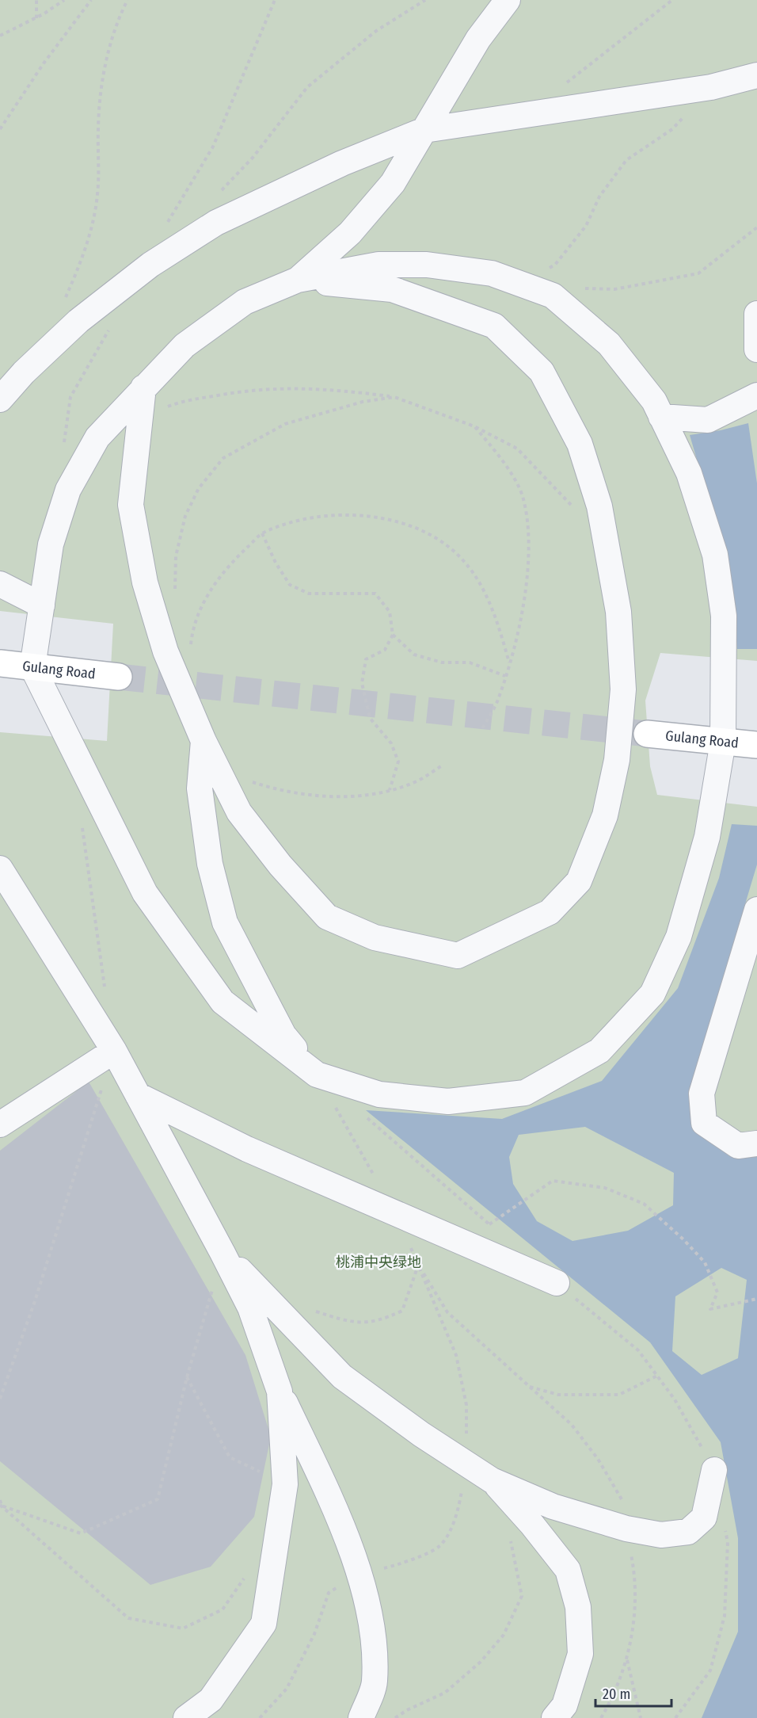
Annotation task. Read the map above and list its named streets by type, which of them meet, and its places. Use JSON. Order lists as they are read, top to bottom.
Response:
{
  "streets": {
    "main road": ["Gulang Road"]
  },
  "parks": ["桃浦中央绿地"],
  "scale_bar": "20 m"
}
